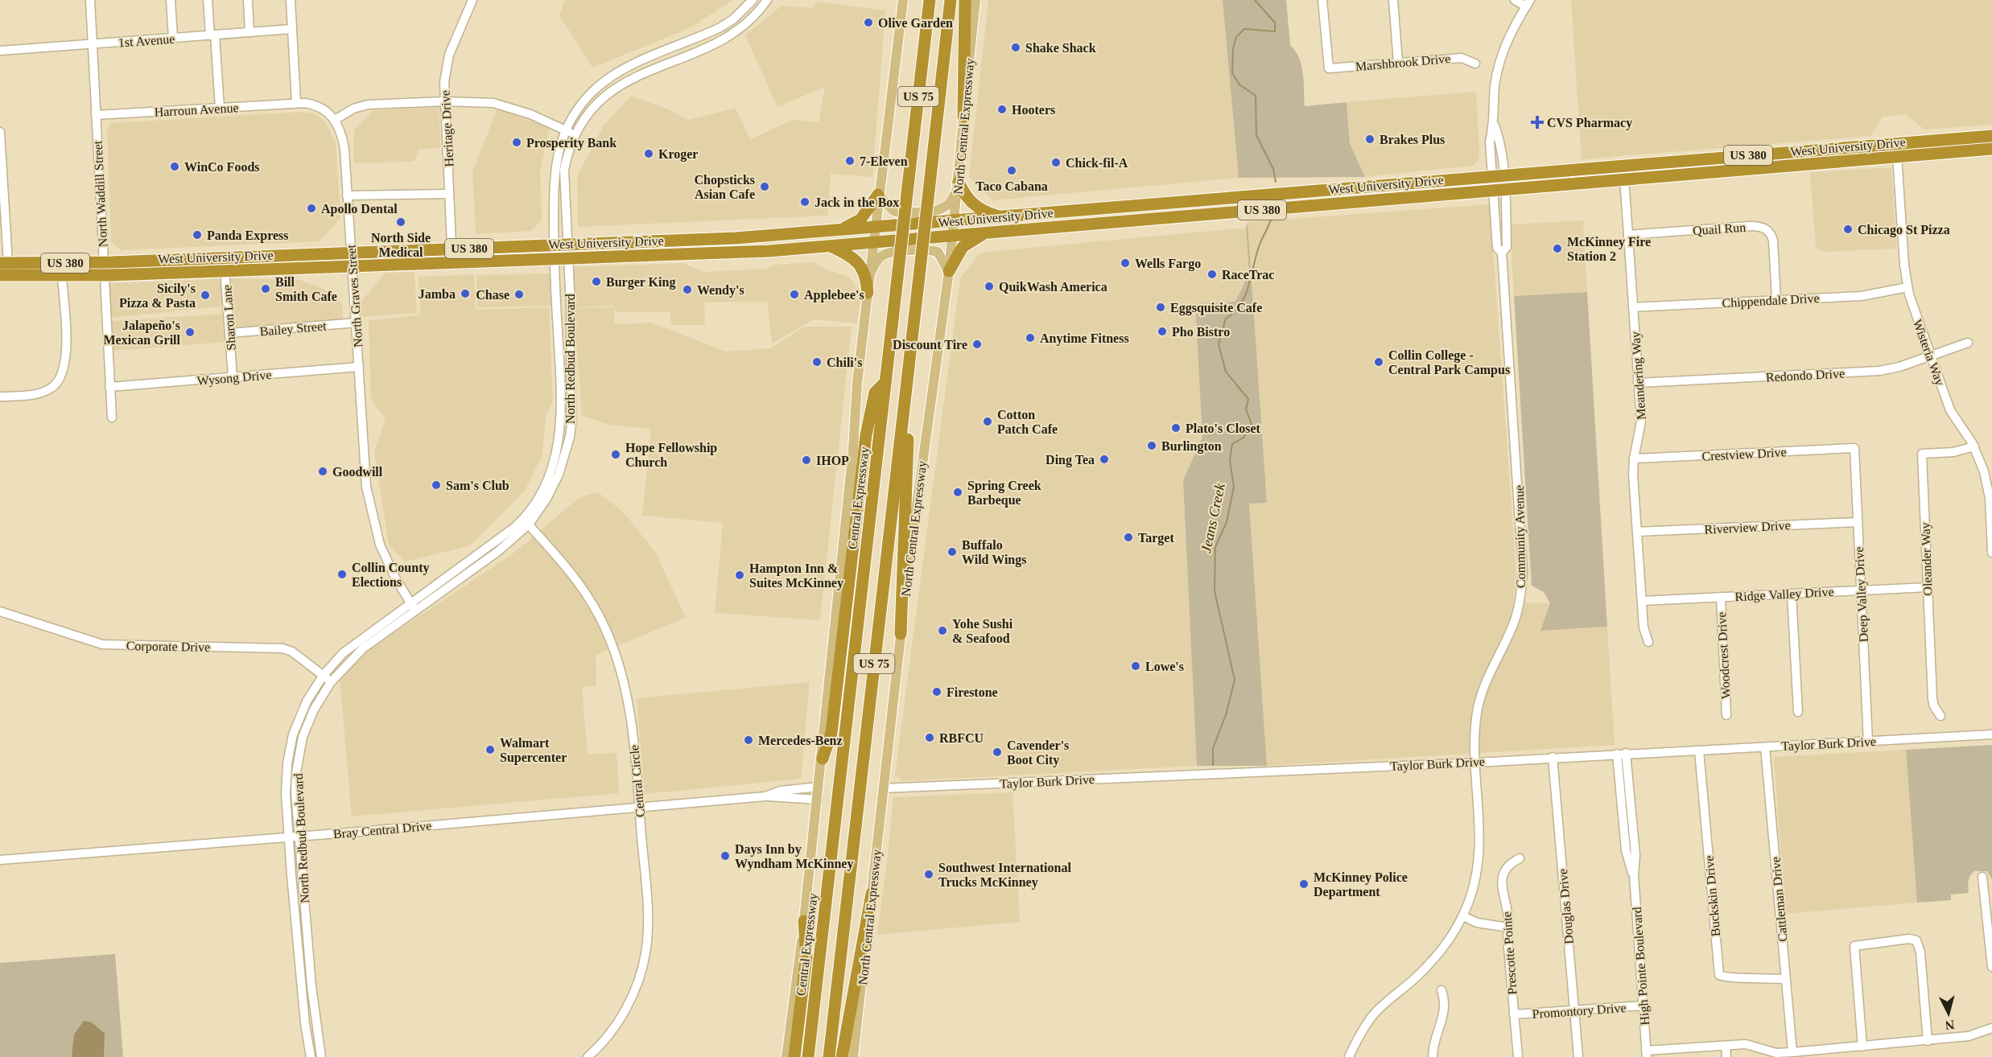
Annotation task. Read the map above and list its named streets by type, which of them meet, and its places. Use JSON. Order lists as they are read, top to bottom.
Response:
{
  "streets": {
    "highway": [
      "US 75",
      "West University Drive",
      "US 380",
      "Central Expressway"
    ],
    "main road": ["North Central Expressway"],
    "street": [
      "1st Avenue",
      "Marshbrook Drive",
      "Harroun Avenue",
      "Heritage Drive",
      "North Waddill Street",
      "Quail Run",
      "North Graves Street",
      "Chippendale Drive",
      "Sharon Lane",
      "Bailey Street",
      "Wisteria Way",
      "North Redbud Boulevard",
      "Redondo Drive",
      "Meandering Way",
      "Wysong Drive",
      "Crestview Drive",
      "Riverview Drive",
      "Community Avenue",
      "Oleander Way",
      "Ridge Valley Drive",
      "Deep Valley Drive",
      "Corporate Drive",
      "Woodcrest Drive",
      "Taylor Burk Drive",
      "Central Circle",
      "Bray Central Drive",
      "Buckskin Drive",
      "Cattleman Drive",
      "Douglas Drive",
      "Prescotte Pointe",
      "High Pointe Boulevard",
      "Promontory Drive"
    ]
  },
  "crossings": [
    ["1st Avenue", "North Waddill Street"],
    ["Harroun Avenue", "North Waddill Street"],
    ["North Central Expressway", "West University Drive"],
    ["North Central Expressway", "Taylor Burk Drive"],
    ["Heritage Drive", "West University Drive"],
    ["West University Drive", "North Waddill Street"],
    ["West University Drive", "North Graves Street"],
    ["West University Drive", "Sharon Lane"],
    ["West University Drive", "Wisteria Way"],
    ["West University Drive", "North Redbud Boulevard"],
    ["West University Drive", "Meandering Way"],
    ["West University Drive", "Community Avenue"],
    ["North Waddill Street", "Wysong Drive"],
    ["Quail Run", "Chippendale Drive"],
    ["Quail Run", "Meandering Way"],
    ["North Graves Street", "Bailey Street"],
    ["North Graves Street", "North Redbud Boulevard"],
    ["North Graves Street", "Wysong Drive"],
    ["Chippendale Drive", "Wisteria Way"],
    ["Chippendale Drive", "Meandering Way"],
    ["Sharon Lane", "Bailey Street"],
    ["Sharon Lane", "Wysong Drive"],
    ["Wisteria Way", "Redondo Drive"],
    ["Wisteria Way", "Oleander Way"],
    ["North Redbud Boulevard", "Corporate Drive"],
    ["North Redbud Boulevard", "Central Circle"],
    ["North Redbud Boulevard", "Bray Central Drive"],
    ["Redondo Drive", "Meandering Way"],
    ["Meandering Way", "Crestview Drive"],
    ["Meandering Way", "Riverview Drive"],
    ["Meandering Way", "Ridge Valley Drive"],
    ["Crestview Drive", "Deep Valley Drive"],
    ["Riverview Drive", "Deep Valley Drive"],
    ["Community Avenue", "Taylor Burk Drive"],
    ["Oleander Way", "Ridge Valley Drive"],
    ["Ridge Valley Drive", "Deep Valley Drive"],
    ["Ridge Valley Drive", "Woodcrest Drive"],
    ["Deep Valley Drive", "Taylor Burk Drive"],
    ["Taylor Burk Drive", "Buckskin Drive"],
    ["Taylor Burk Drive", "Cattleman Drive"],
    ["Taylor Burk Drive", "Douglas Drive"],
    ["Taylor Burk Drive", "High Pointe Boulevard"],
    ["Central Circle", "Bray Central Drive"],
    ["Buckskin Drive", "Cattleman Drive"],
    ["Douglas Drive", "Promontory Drive"],
    ["Prescotte Pointe", "Promontory Drive"],
    ["High Pointe Boulevard", "Promontory Drive"]
  ],
  "water": ["Jeans Creek"],
  "places": {
    "other": [
      "Olive Garden",
      "Shake Shack",
      "Hooters",
      "Brakes Plus",
      "Prosperity Bank",
      "Kroger",
      "7-Eleven",
      "Chick-fil-A",
      "WinCo Foods",
      "Taco Cabana",
      "Chopsticks Asian Cafe",
      "Jack in the Box",
      "Apollo Dental",
      "North Side Medical",
      "Chicago St Pizza",
      "Panda Express",
      "McKinney Fire Station 2",
      "Wells Fargo",
      "RaceTrac",
      "Burger King",
      "QuikWash America",
      "Bill Smith Cafe",
      "Wendy's",
      "Jamba",
      "Chase",
      "Applebee's",
      "Sicily's Pizza & Pasta",
      "Eggsquisite Cafe",
      "Pho Bistro",
      "Jalapeño's Mexican Grill",
      "Anytime Fitness",
      "Discount Tire",
      "Chili's",
      "Collin College - Central Park Campus",
      "Cotton Patch Cafe",
      "Plato's Closet",
      "Burlington",
      "Hope Fellowship Church",
      "Ding Tea",
      "IHOP",
      "Goodwill",
      "Sam's Club",
      "Spring Creek Barbeque",
      "Target",
      "Buffalo Wild Wings",
      "Collin County Elections",
      "Hampton Inn & Suites McKinney",
      "Yohe Sushi & Seafood",
      "Lowe's",
      "Firestone",
      "RBFCU",
      "Mercedes-Benz",
      "Walmart Supercenter",
      "Cavender's Boot City",
      "Days Inn by Wyndham McKinney",
      "Southwest International Trucks McKinney",
      "McKinney Police Department"
    ],
    "health": ["CVS Pharmacy"]
  },
  "north": "bottom"
}
